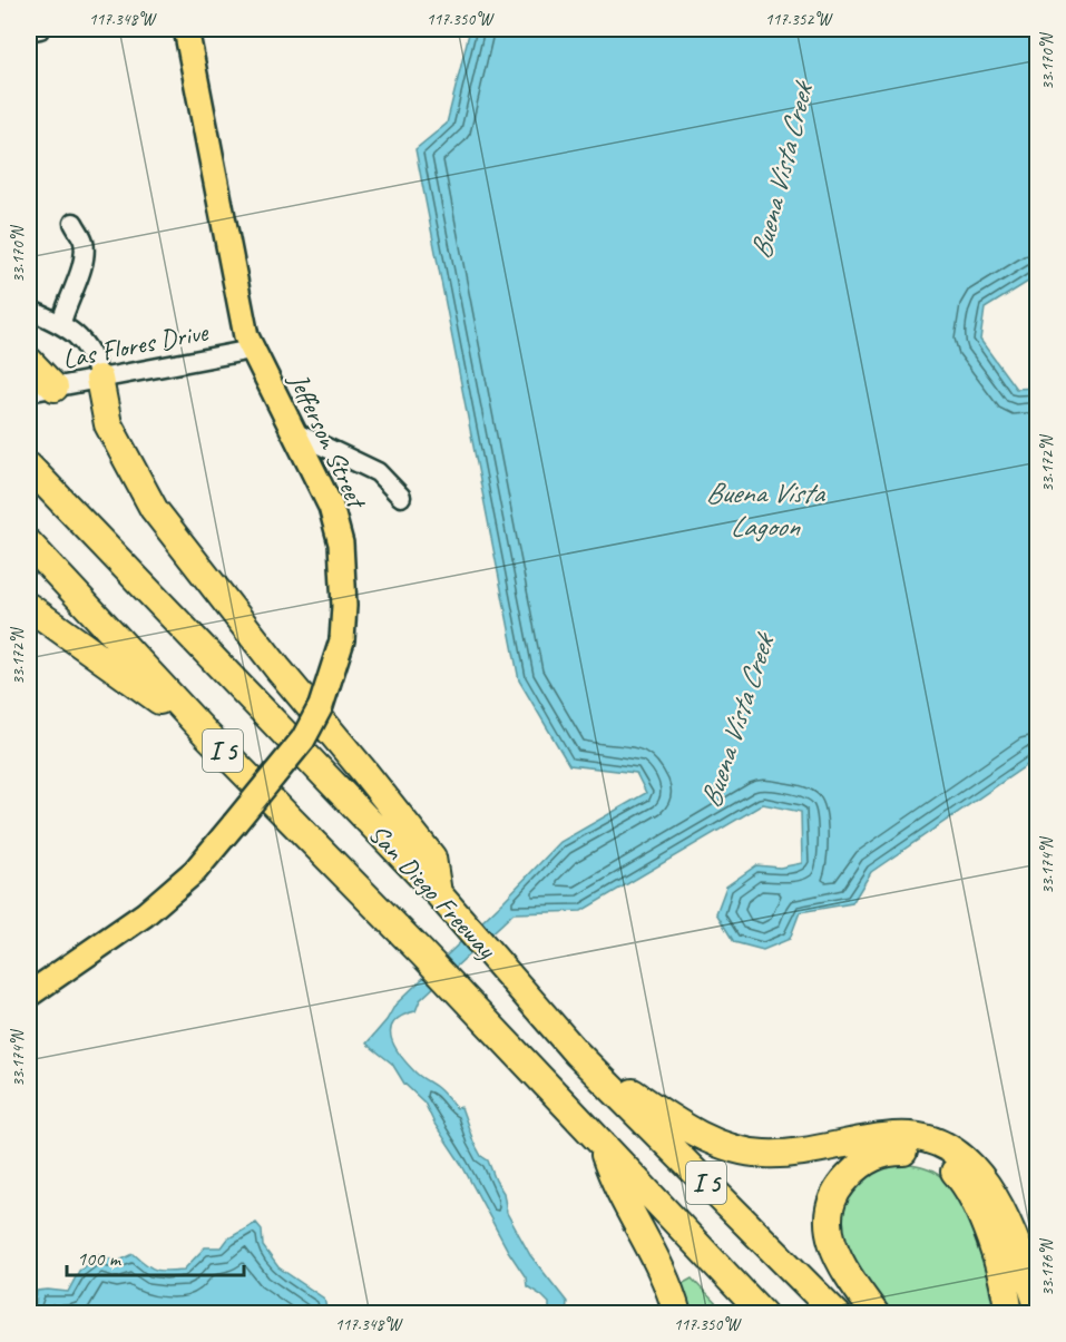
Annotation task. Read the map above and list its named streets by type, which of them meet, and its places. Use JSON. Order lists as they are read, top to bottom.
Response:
{
  "streets": {
    "highway": ["I 5", "San Diego Freeway"],
    "main road": ["Jefferson Street"],
    "street": ["Las Flores Drive"]
  },
  "crossings": [
    ["Las Flores Drive", "Jefferson Street"]
  ],
  "water": ["Buena Vista Creek", "Buena Vista Lagoon"],
  "scale_bar": "100 m",
  "coordinates": [
    "117.348°W",
    "117.350°W",
    "117.352°W",
    "33.170°N",
    "33.172°N",
    "33.174°N",
    "33.176°N"
  ]
}
